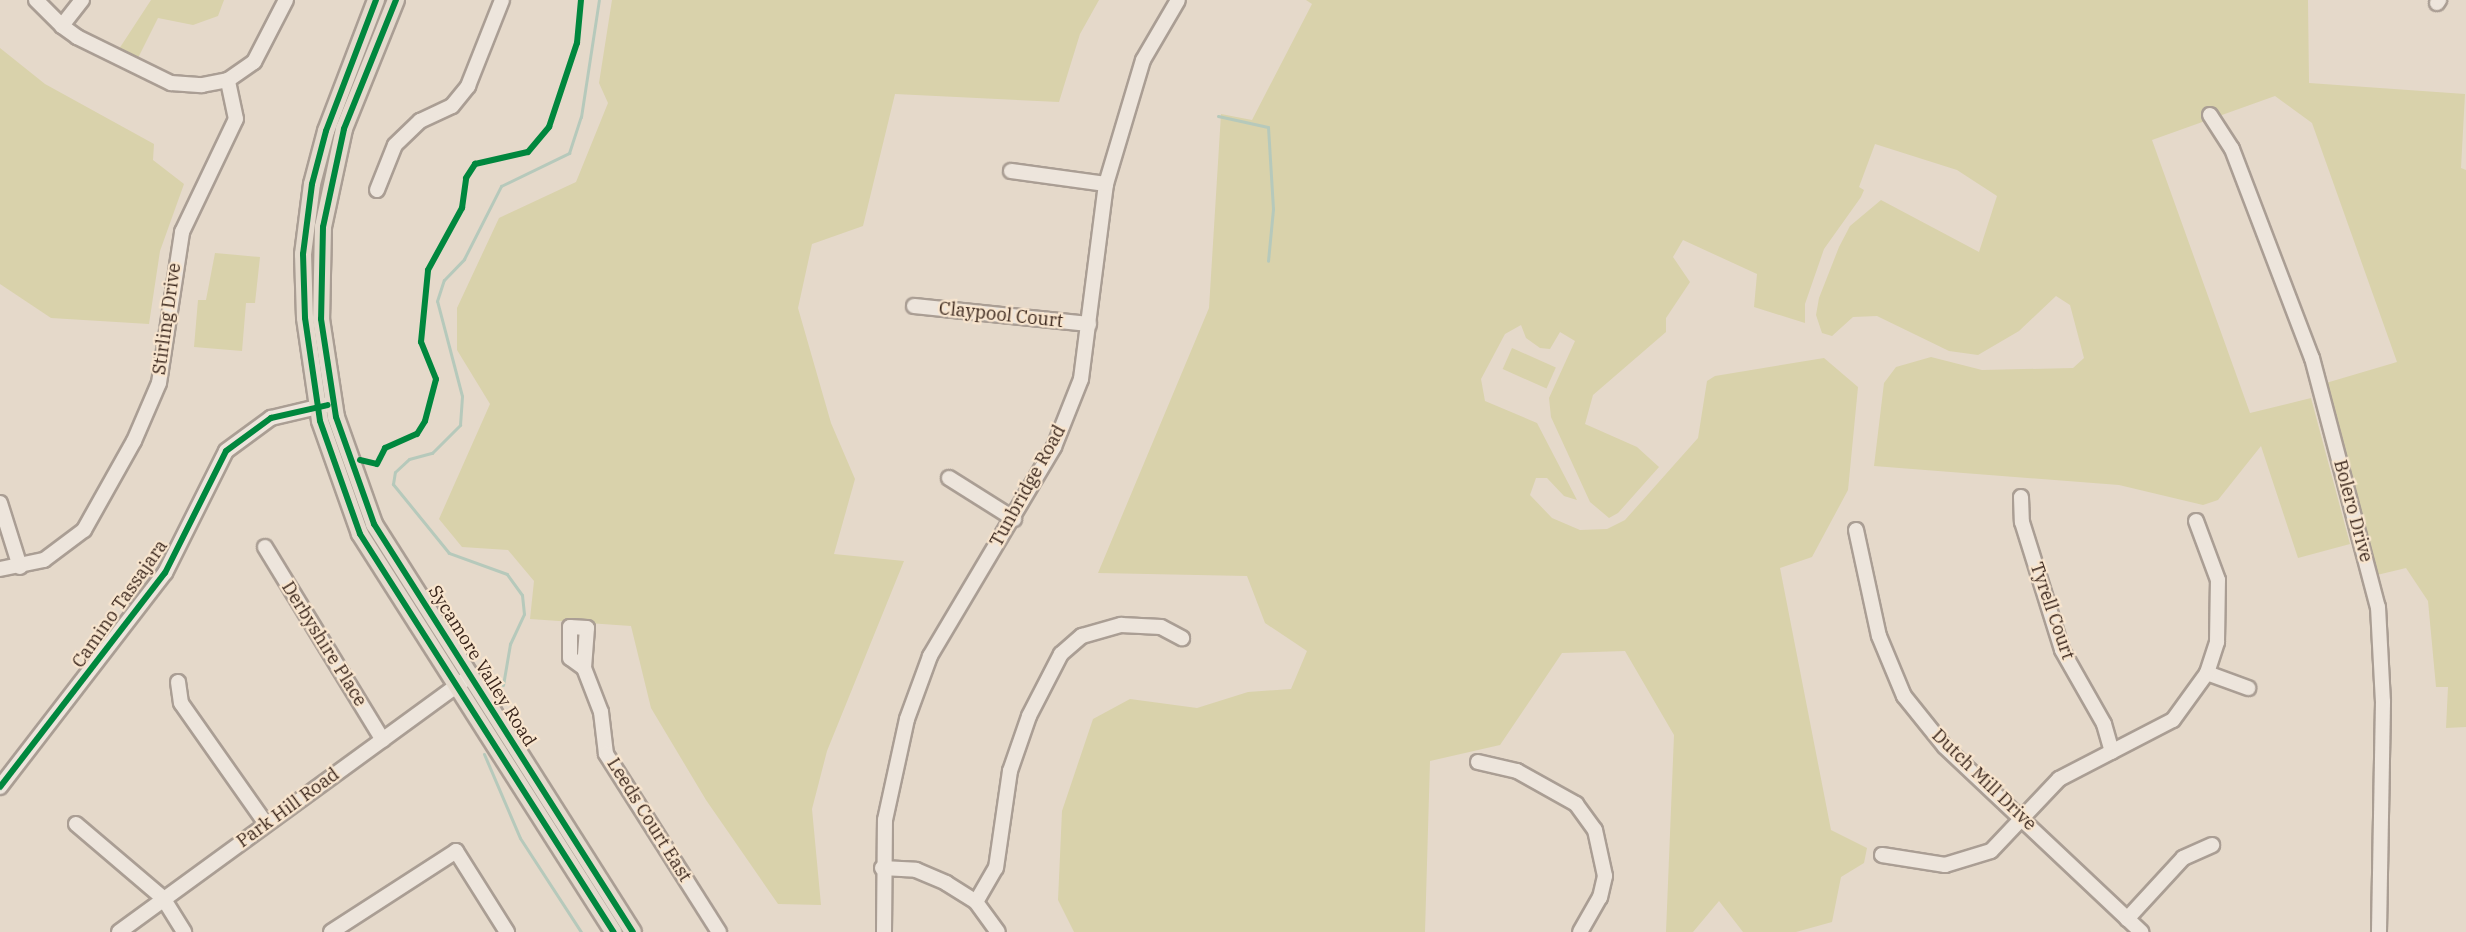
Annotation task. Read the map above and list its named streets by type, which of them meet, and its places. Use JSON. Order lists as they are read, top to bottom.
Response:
{
  "streets": {
    "main road": ["Sycamore Valley Road"],
    "street": [
      "Claypool Court",
      "Stirling Drive",
      "Tunbridge Road",
      "Bolero Drive",
      "Camino Tassajara",
      "Tyrell Court",
      "Derbyshire Place",
      "Dutch Mill Drive",
      "Park Hill Road",
      "Leeds Court East"
    ]
  },
  "crossings": [
    ["Claypool Court", "Tunbridge Road"],
    ["Camino Tassajara", "Sycamore Valley Road"],
    ["Derbyshire Place", "Park Hill Road"],
    ["Sycamore Valley Road", "Park Hill Road"]
  ]
}
